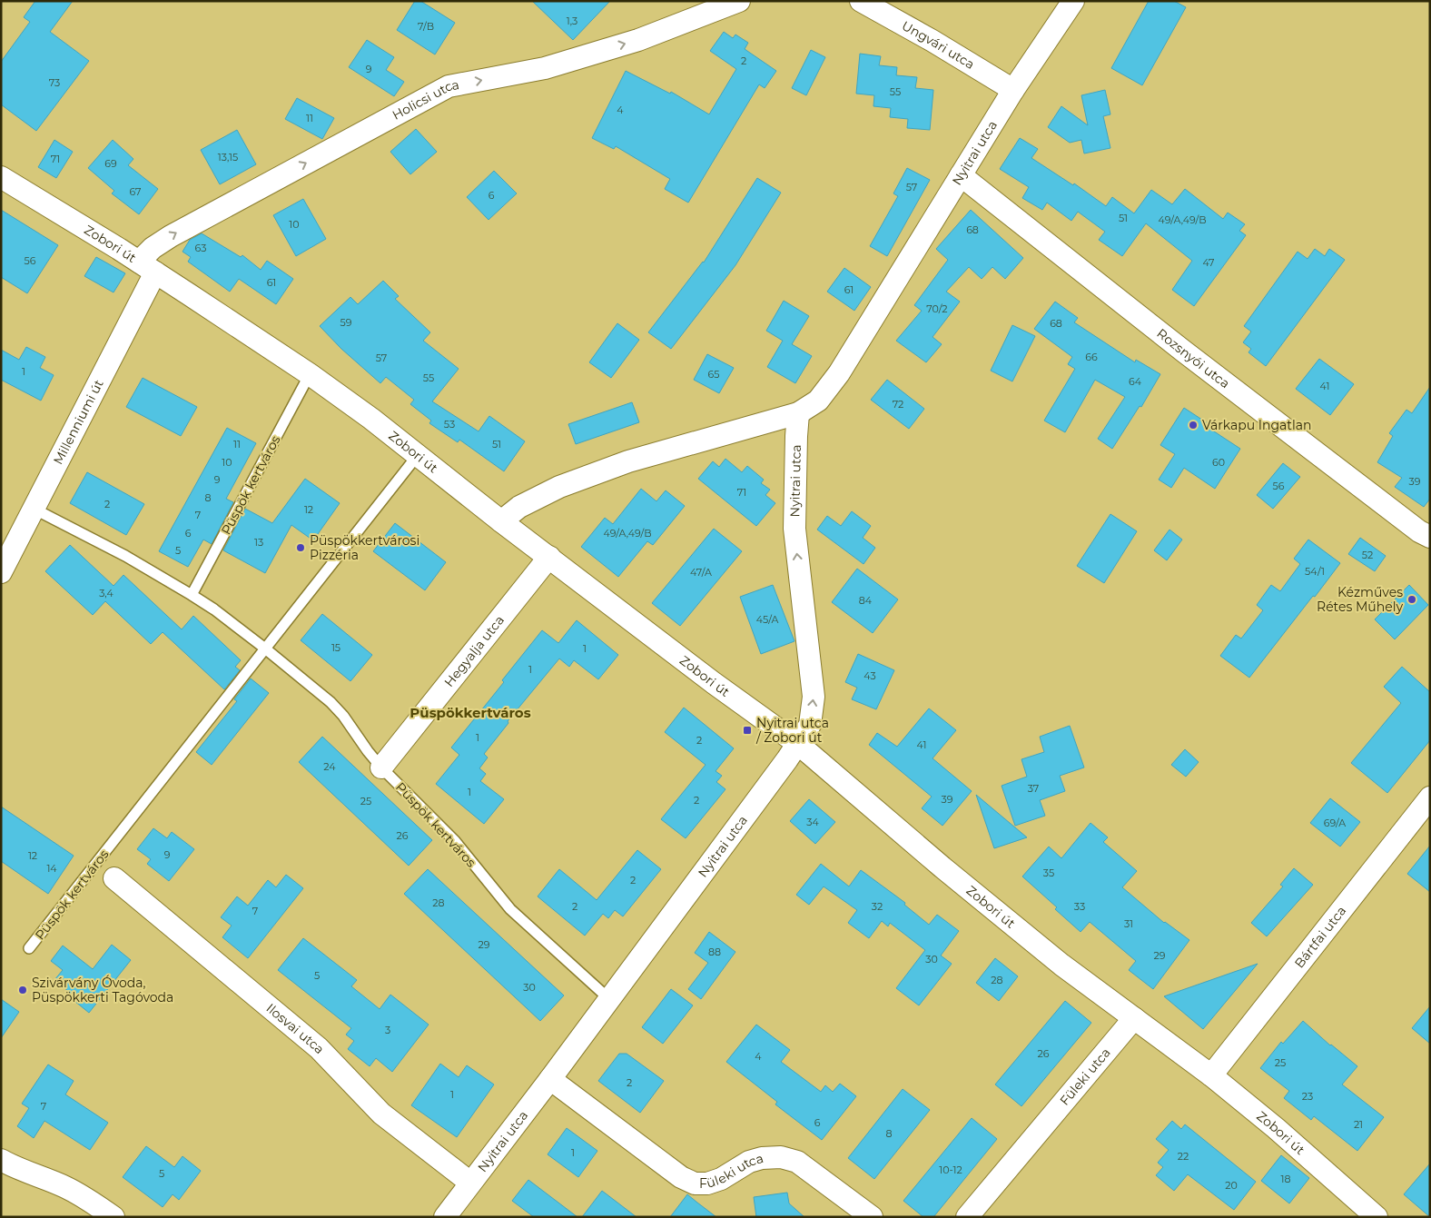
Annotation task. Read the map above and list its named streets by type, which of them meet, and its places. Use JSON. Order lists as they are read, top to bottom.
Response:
{
  "streets": {
    "street": [
      "Ungvári utca",
      "Holicsi utca",
      "Nyitrai utca",
      "Zobori út",
      "Rozsnyói utca",
      "Millenniumi út",
      "Hegyalja utca",
      "Bártfai utca",
      "Ilosvai utca",
      "Füleki utca"
    ],
    "lane": ["Püspök kertváros"]
  },
  "crossings": [
    ["Ungvári utca", "Nyitrai utca"],
    ["Holicsi utca", "Zobori út"],
    ["Holicsi utca", "Millenniumi út"],
    ["Nyitrai utca", "Zobori út"],
    ["Nyitrai utca", "Rozsnyói utca"],
    ["Nyitrai utca", "Püspök kertváros"],
    ["Nyitrai utca", "Ilosvai utca"],
    ["Nyitrai utca", "Füleki utca"],
    ["Zobori út", "Millenniumi út"],
    ["Zobori út", "Püspök kertváros"],
    ["Zobori út", "Hegyalja utca"],
    ["Zobori út", "Bártfai utca"],
    ["Zobori út", "Füleki utca"],
    ["Millenniumi út", "Püspök kertváros"],
    ["Püspök kertváros", "Hegyalja utca"]
  ],
  "one_way": ["Holicsi utca"],
  "districts": ["Püspökkertváros"],
  "places": {
    "other": [
      "Várkapu Ingatlan",
      "Püspökkertvárosi Pizzéria",
      "Kézműves Rétes Műhely",
      "Szivárvány Óvoda, Püspökkerti Tagóvoda"
    ],
    "transit": ["Nyitrai utca / Zobori út"]
  },
  "house_numbers": [
    "1,3",
    "7/B",
    "2",
    "9",
    "73",
    "55",
    "4",
    "11",
    "13,15",
    "71",
    "69",
    "57",
    "67",
    "6",
    "51",
    "49/A,49/B",
    "10",
    "68",
    "63",
    "56",
    "47",
    "61",
    "61",
    "70/2",
    "59",
    "68",
    "66",
    "57",
    "1",
    "65",
    "55",
    "64",
    "41",
    "72",
    "53",
    "11",
    "51",
    "10",
    "60",
    "9",
    "39",
    "56",
    "71",
    "8",
    "2",
    "12",
    "7",
    "6",
    "49/A,49/B",
    "13",
    "5",
    "52",
    "54/1",
    "47/A",
    "3,4",
    "84",
    "45/A",
    "15",
    "1",
    "1",
    "43",
    "1",
    "2",
    "41",
    "24",
    "37",
    "1",
    "39",
    "2",
    "25",
    "34",
    "69/A",
    "26",
    "9",
    "12",
    "14",
    "35",
    "2",
    "28",
    "2",
    "32",
    "33",
    "7",
    "31",
    "29",
    "88",
    "29",
    "30",
    "5",
    "28",
    "30",
    "3",
    "26",
    "4",
    "25",
    "2",
    "1",
    "23",
    "7",
    "6",
    "21",
    "8",
    "1",
    "22",
    "10-12",
    "5",
    "18",
    "20"
  ]
}
